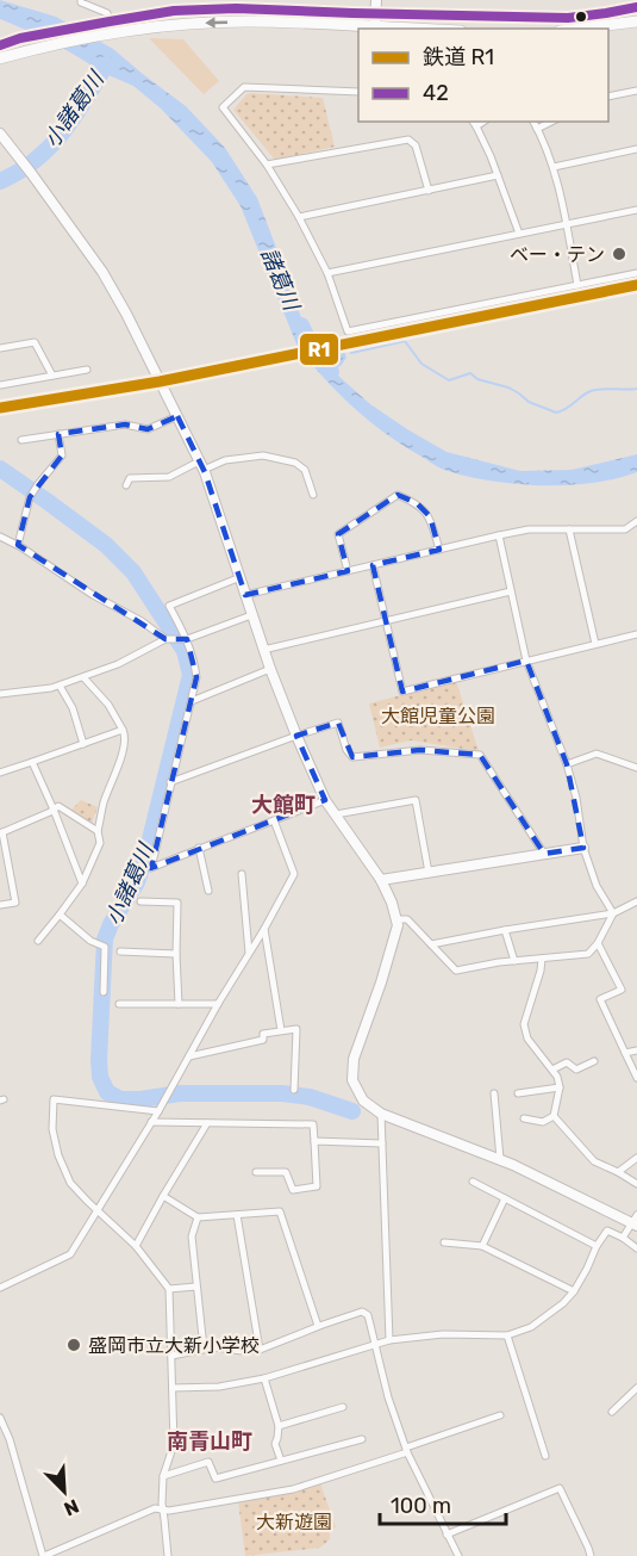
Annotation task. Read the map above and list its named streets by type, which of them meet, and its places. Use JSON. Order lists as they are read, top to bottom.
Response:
{
  "districts": ["大館町", "南青山町"],
  "water": ["小諸葛川", "諸葛川"],
  "parks": ["大館児童公園", "大新遊園"],
  "places": ["ベー・テン", "盛岡市立大新小学校"],
  "lines": ["transit line 42", "rail line R1"],
  "legend": ["鉄道 R1", "42"],
  "scale_bar": "100 m",
  "north": "bottom right"
}
